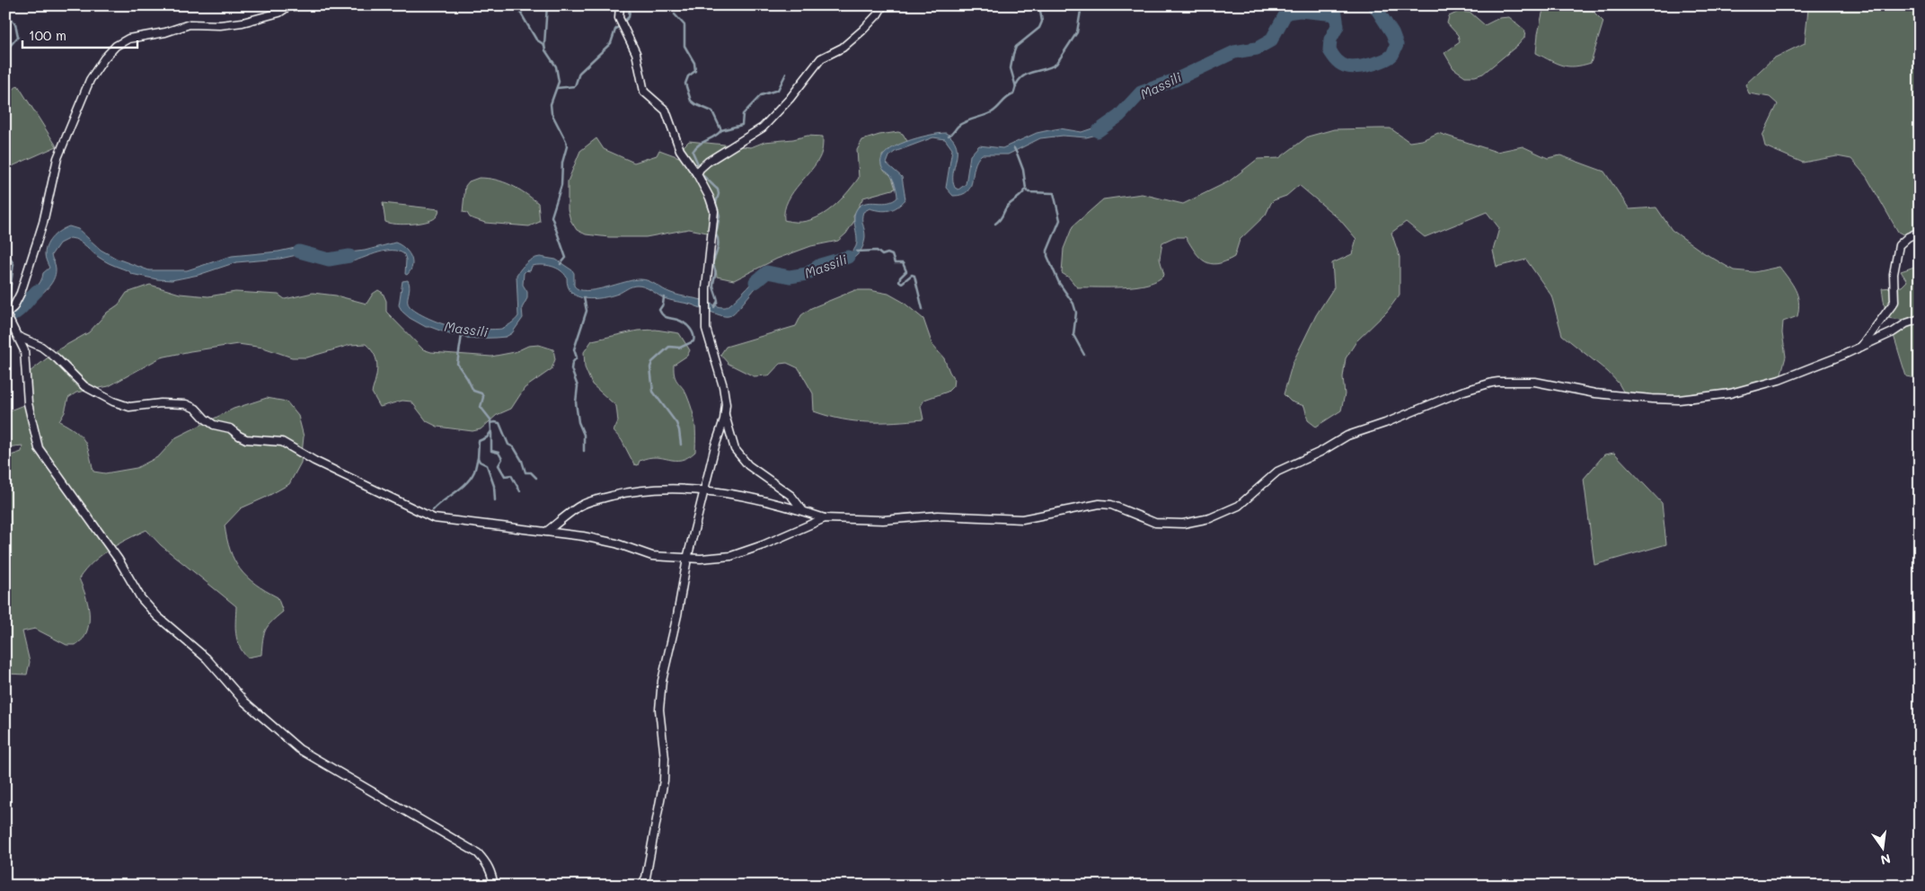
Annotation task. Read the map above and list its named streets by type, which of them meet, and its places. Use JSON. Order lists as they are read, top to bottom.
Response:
{
  "water": ["Massili"],
  "scale_bar": "100 m",
  "north": "bottom"
}
